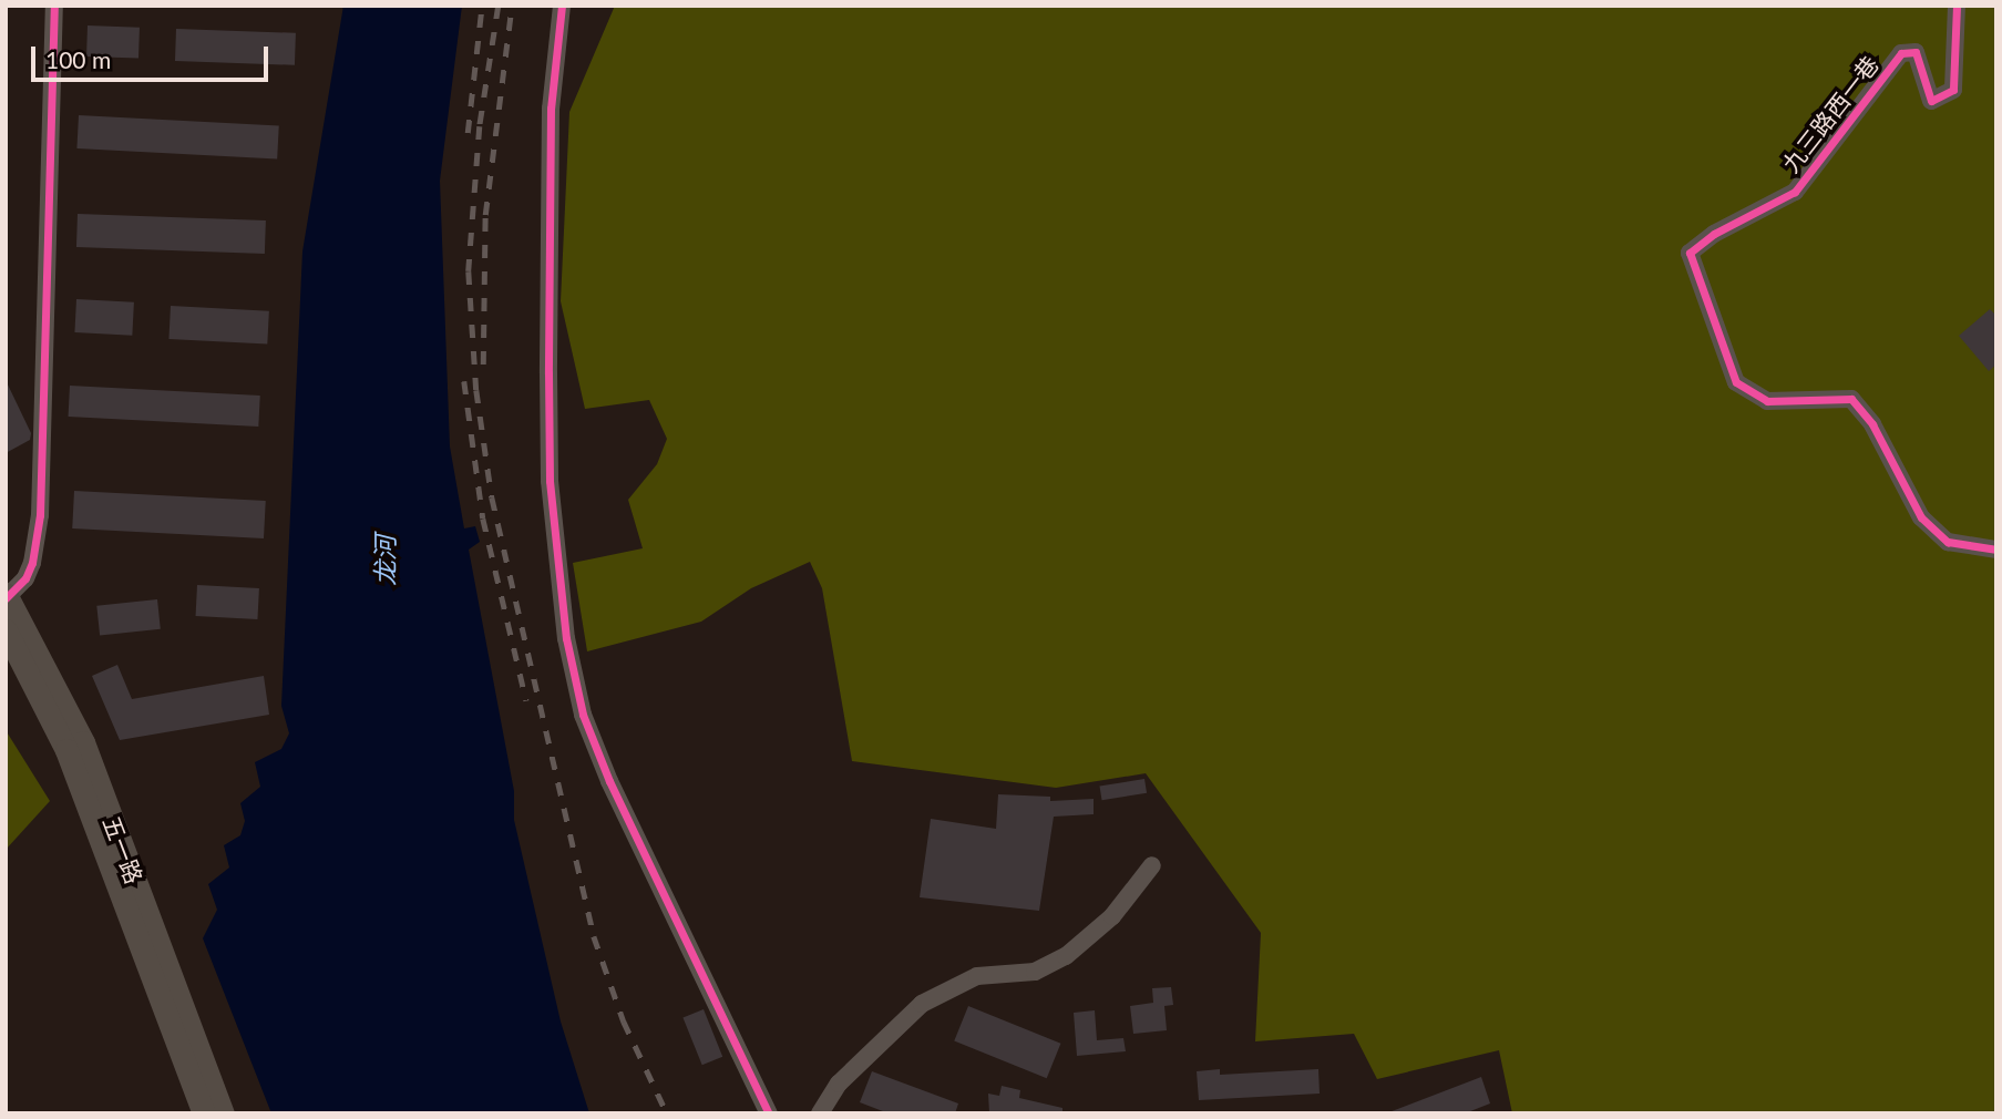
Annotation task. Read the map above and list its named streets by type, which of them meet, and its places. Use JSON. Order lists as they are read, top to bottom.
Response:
{
  "streets": {
    "main road": ["五一路"],
    "street": ["九三路西一巷"]
  },
  "water": ["龙河"],
  "scale_bar": "100 m"
}
